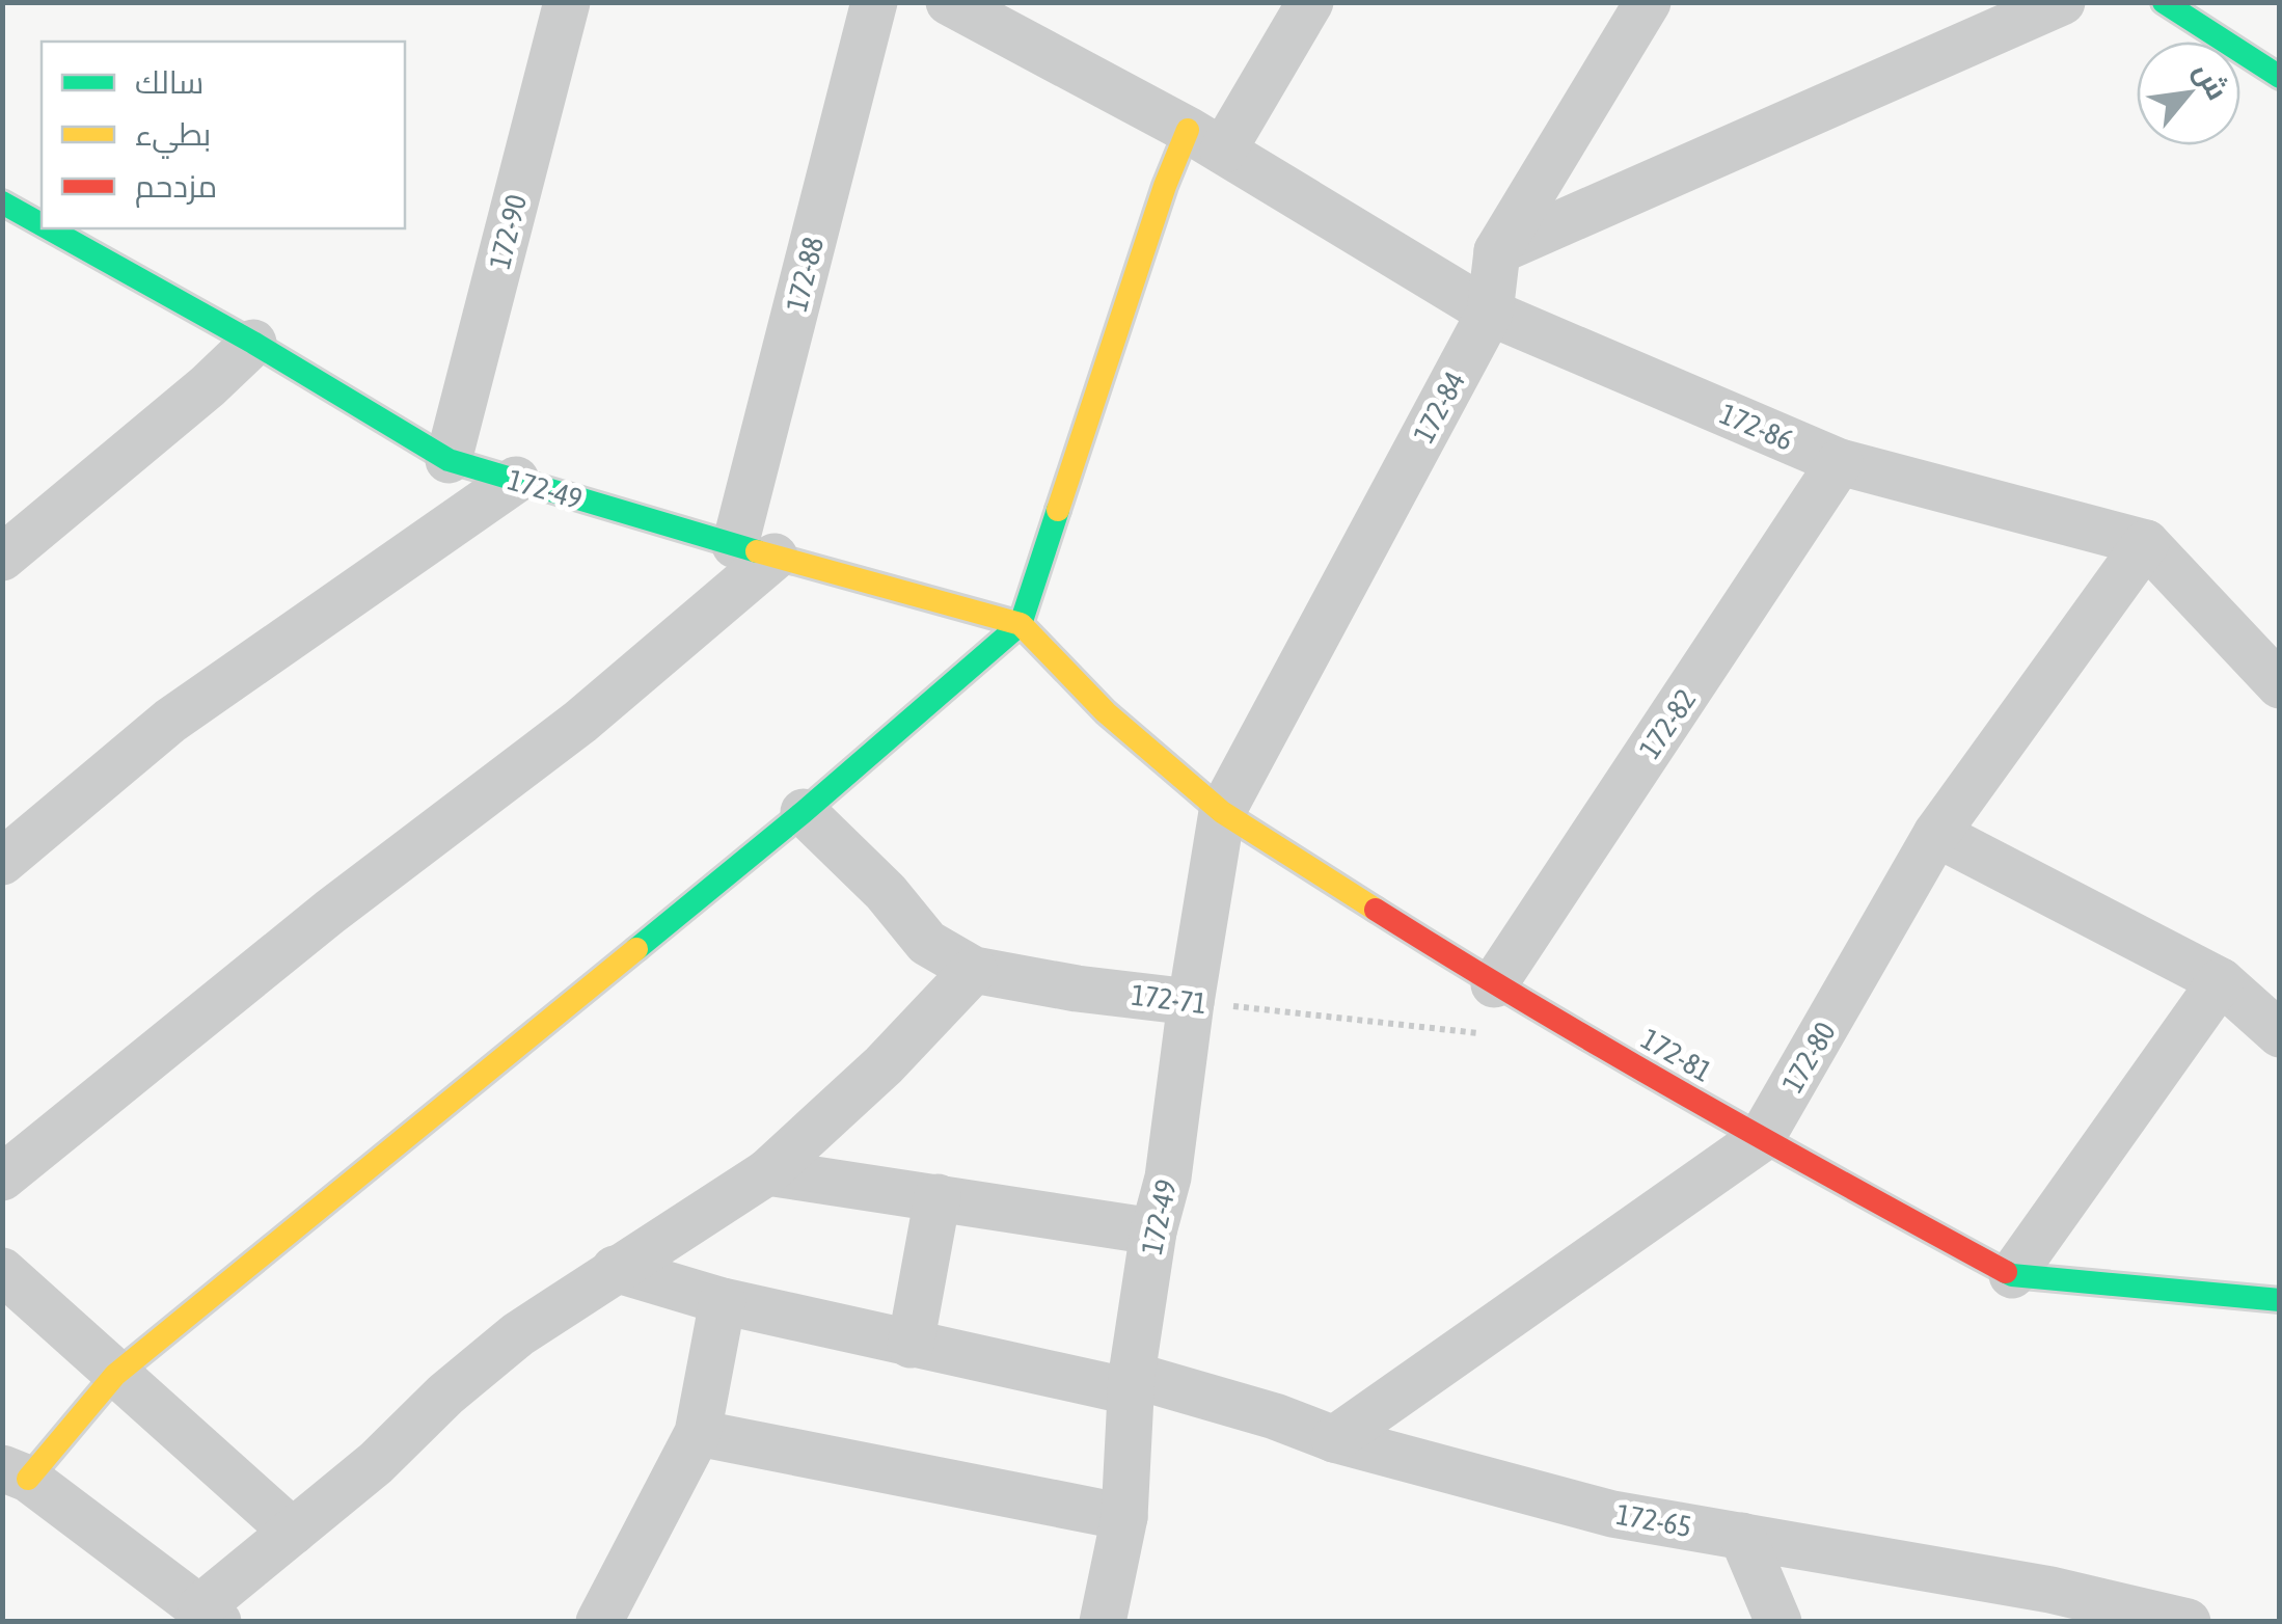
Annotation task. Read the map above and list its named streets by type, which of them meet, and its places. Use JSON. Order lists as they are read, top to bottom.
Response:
{
  "streets": {
    "street": [
      "172-90",
      "172-88",
      "172-84",
      "172-86",
      "172-49",
      "172-82",
      "172-71",
      "172-81",
      "172-80",
      "172-65"
    ]
  },
  "crossings": [
    ["172-90", "172-49"],
    ["172-88", "172-49"],
    ["172-84", "172-86"],
    ["172-84", "172-49"],
    ["172-84", "172-81"],
    ["172-86", "172-82"],
    ["172-86", "172-80"],
    ["172-49", "172-71"],
    ["172-49", "172-81"],
    ["172-49", "172-65"],
    ["172-82", "172-81"],
    ["172-81", "172-80"],
    ["172-80", "172-65"]
  ],
  "legend": ["سالك", "بطيء", "مزدحم"],
  "north": "top right"
}
